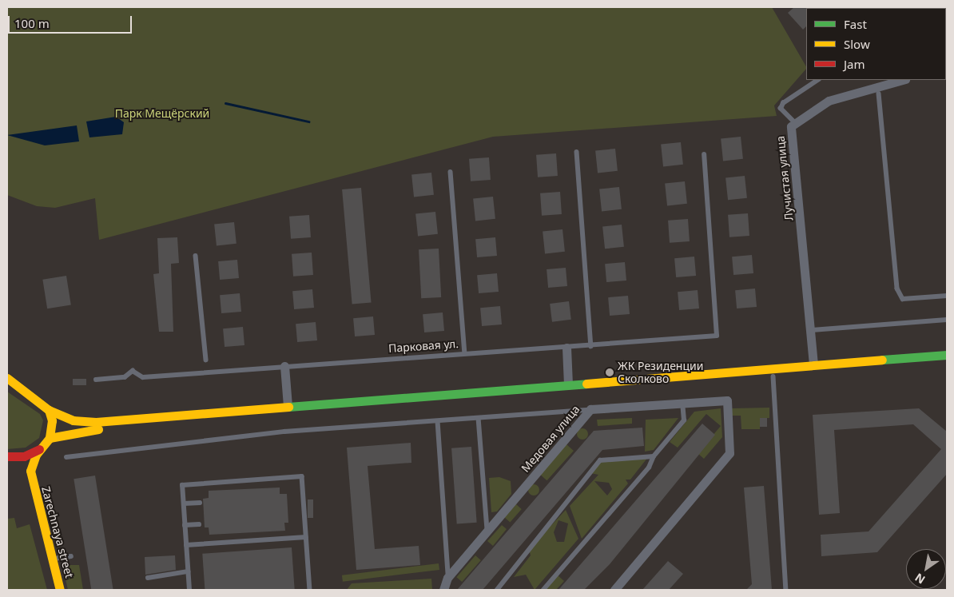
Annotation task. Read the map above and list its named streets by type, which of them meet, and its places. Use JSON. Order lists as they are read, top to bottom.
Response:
{
  "streets": {
    "street": ["Лучистая улица", "Медовая улица", "Zarechnaya street"],
    "lane": ["Парковая ул."]
  },
  "parks": ["Парк Мещёрский"],
  "places": ["ЖК Резиденции Сколково"],
  "legend": ["Fast", "Slow", "Jam"],
  "scale_bar": "100 m",
  "north": "bottom left"
}
